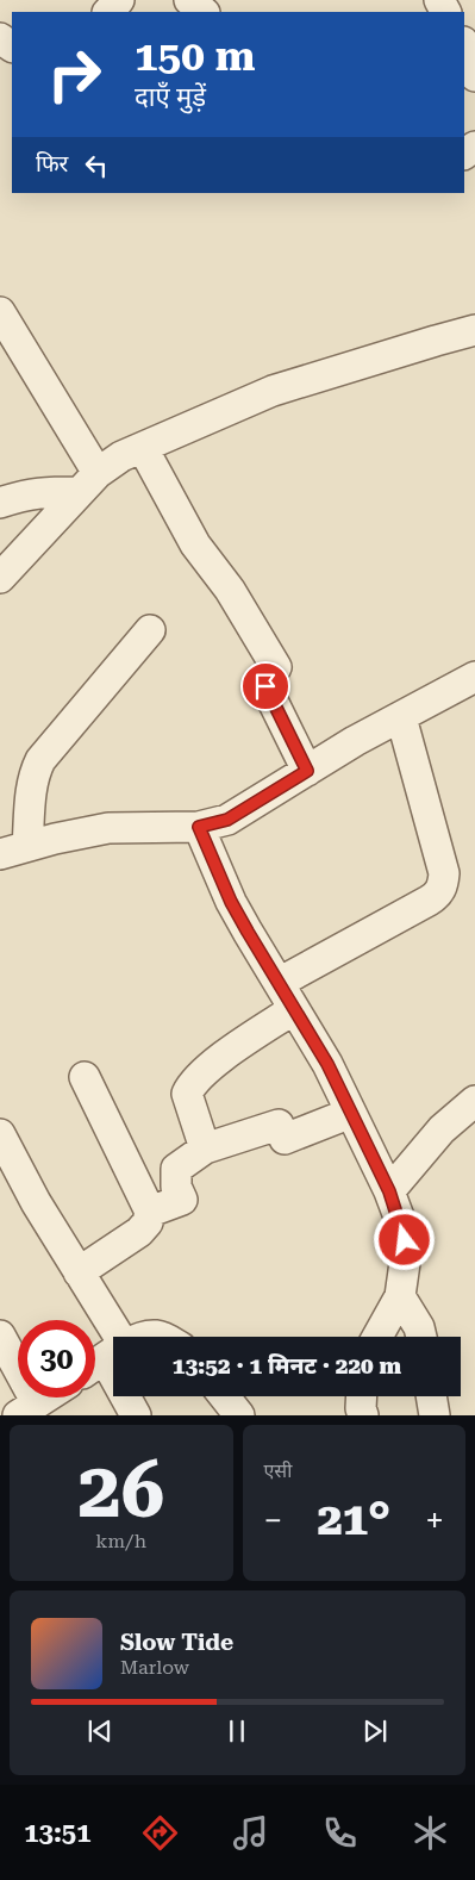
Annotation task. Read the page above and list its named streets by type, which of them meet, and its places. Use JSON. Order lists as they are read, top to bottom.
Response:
{
  "page": {
    "turn": ["150 m", "दाएँ मुड़ें"],
    "then": "फिर",
    "limit": "30",
    "trip": "13:52 · 1 मिनट · 220 m",
    "tile": [
      ["26", "km/h"],
      "एसी"
    ],
    "heat": ["−", "21°", "+"],
    "song": ["Slow Tide", "Marlow"],
    "tabs": "13:51"
  }
}
